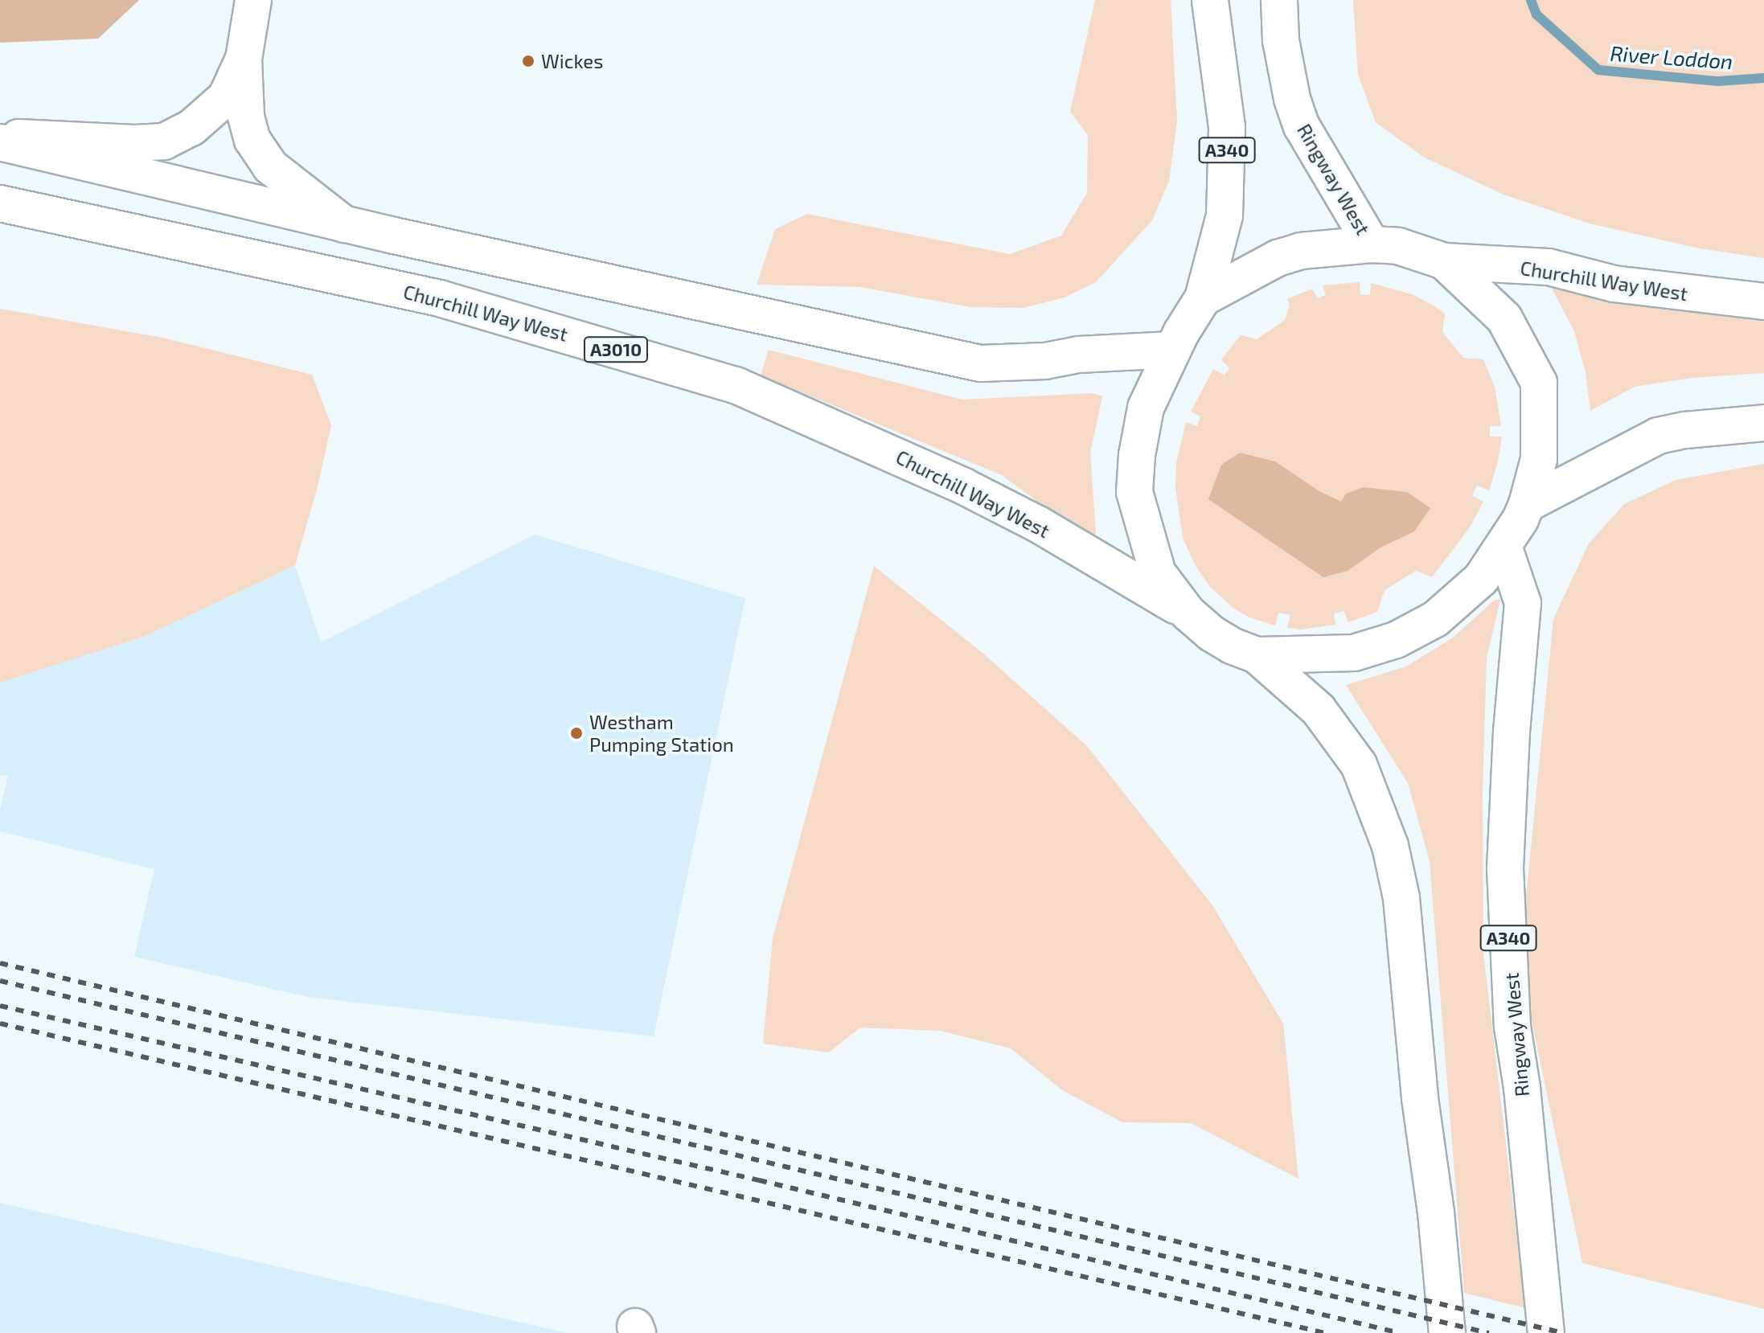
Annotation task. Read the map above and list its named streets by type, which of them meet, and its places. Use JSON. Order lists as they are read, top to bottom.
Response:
{
  "streets": {
    "main road": [
      "A340",
      "Ringway West",
      "Churchill Way West",
      "A3010"
    ]
  },
  "water": ["River Loddon"],
  "places": ["Wickes", "Westham Pumping Station"]
}
